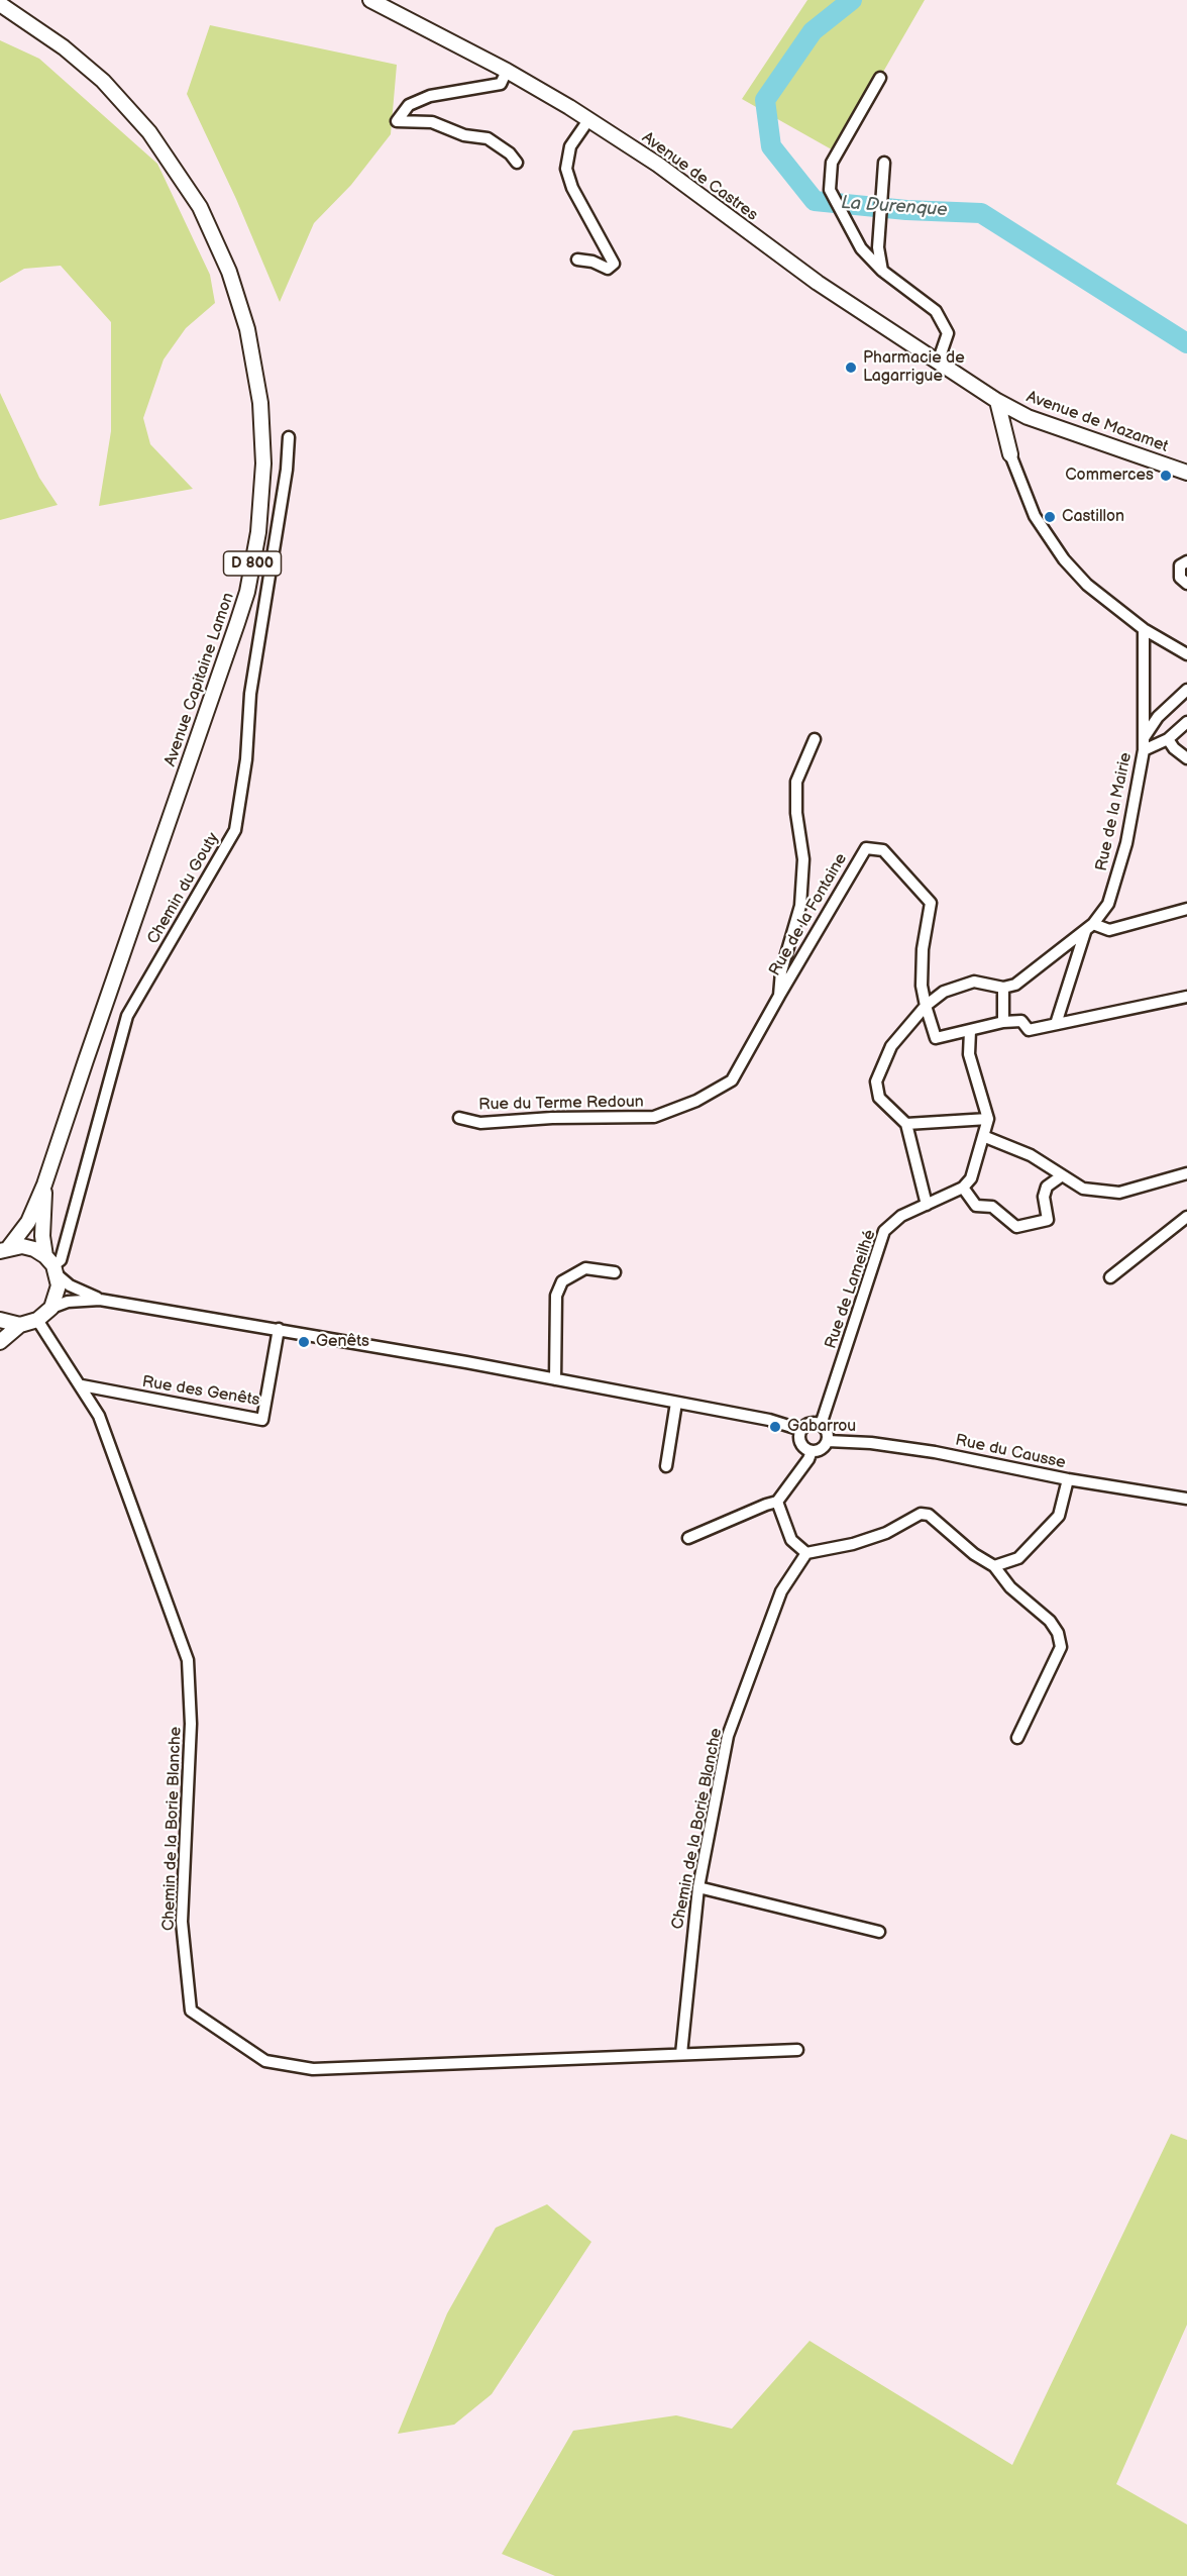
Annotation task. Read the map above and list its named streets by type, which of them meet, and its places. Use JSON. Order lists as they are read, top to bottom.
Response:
{
  "streets": {
    "main road": [
      "Avenue de Castres",
      "Avenue de Mazamet",
      "D 800",
      "Avenue Capitaine Lamon"
    ],
    "street": [
      "Rue de la Mairie",
      "Chemin du Gouty",
      "Rue de la Fontaine",
      "Rue du Terme Redoun",
      "Rue de Lameilhé",
      "Rue des Genêts",
      "Rue du Causse",
      "Chemin de la Borie Blanche"
    ]
  },
  "crossings": [
    ["Avenue de Castres", "Avenue de Mazamet"],
    ["Avenue Capitaine Lamon", "Chemin du Gouty"],
    ["Rue de la Fontaine", "Rue du Terme Redoun"],
    ["Rue de Lameilhé", "Rue du Causse"],
    ["Rue des Genêts", "Chemin de la Borie Blanche"]
  ],
  "water": ["La Durenque"],
  "places": [
    "Pharmacie de Lagarrigue",
    "Commerces",
    "Castillon",
    "Genêts",
    "Gabarrou"
  ]
}
